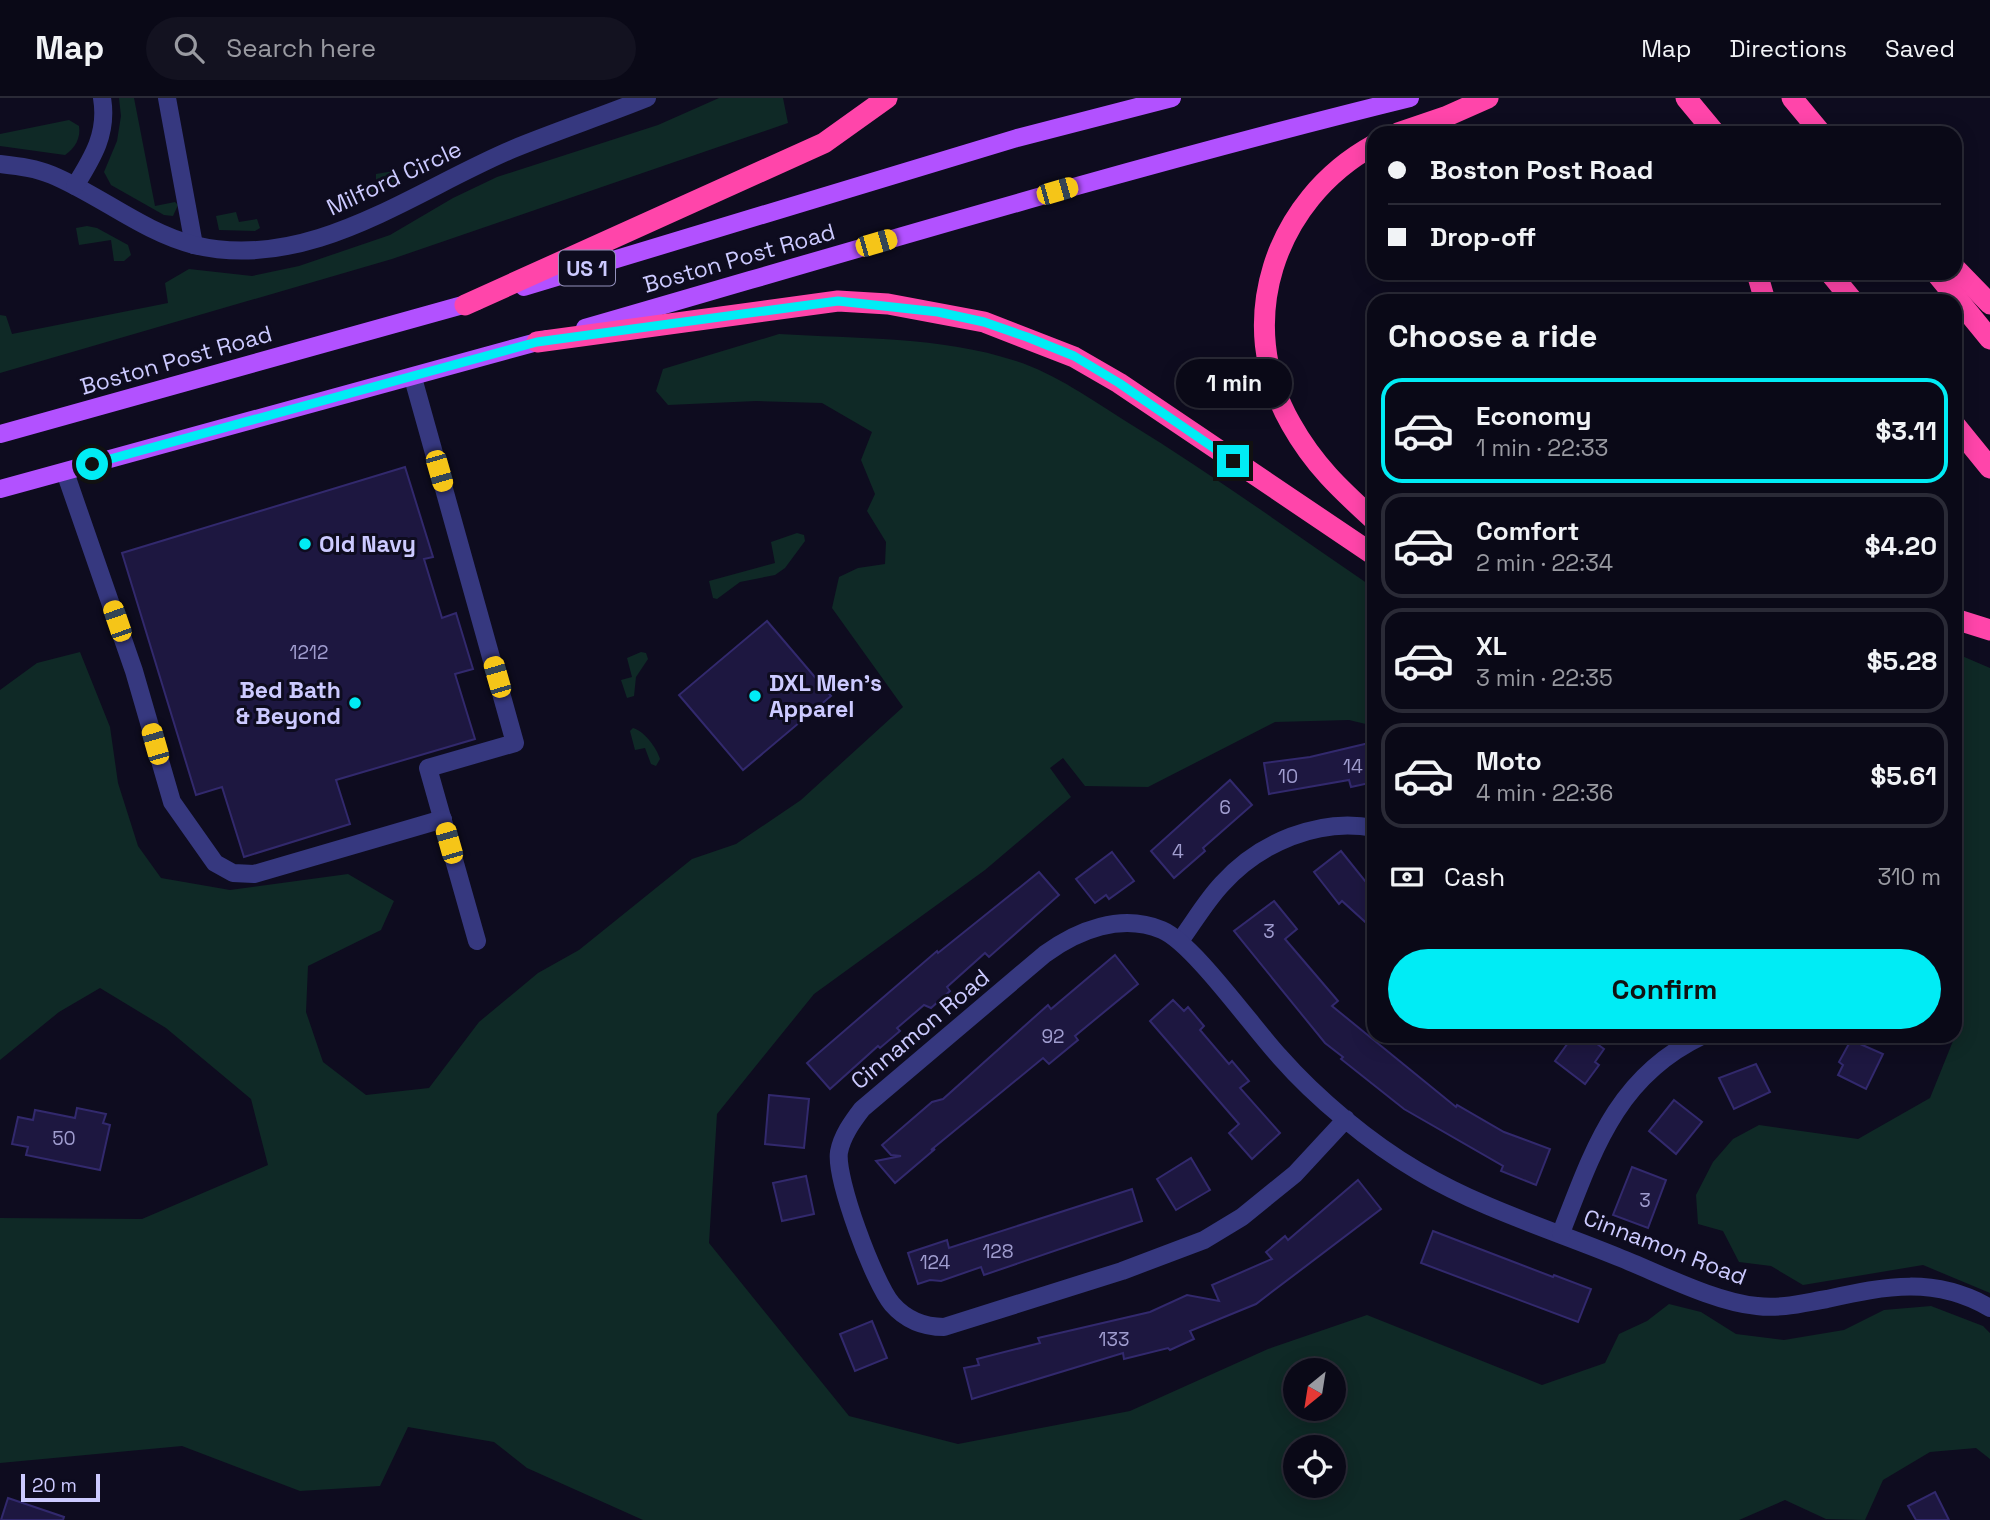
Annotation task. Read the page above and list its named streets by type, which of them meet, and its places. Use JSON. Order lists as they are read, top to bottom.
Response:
{
  "streets": {
    "main road": ["Boston Post Road", "US 1"],
    "street": ["Milford Circle", "Cinnamon Road"]
  },
  "places": ["Old Navy", "DXL Men's Apparel", "Bed Bath & Beyond"],
  "house_numbers": [
    "1212",
    "14",
    "10",
    "6",
    "4",
    "3",
    "92",
    "50",
    "3",
    "128",
    "124",
    "133"
  ],
  "scale_bar": "20 m",
  "north": "bottom left",
  "page": {
    "header": "Map",
    "search": "Search here",
    "nav": ["Map", "Directions", "Saved"],
    "banner": ["Boston Post Road", "Drop-off"],
    "heading": "Choose a ride",
    "bubble": "1 min",
    "list": [
      {
        "name": "Economy",
        "note": "1 min · 22:33",
        "value": "$3.11"
      },
      {
        "name": "Comfort",
        "note": "2 min · 22:34",
        "value": "$4.20"
      },
      {
        "name": "XL",
        "note": "3 min · 22:35",
        "value": "$5.28"
      },
      {
        "name": "Moto",
        "note": "4 min · 22:36",
        "value": "$5.61"
      }
    ],
    "pay": ["Cash", "310 m"],
    "buttons": "Confirm",
    "scale": "20 m"
  }
}
